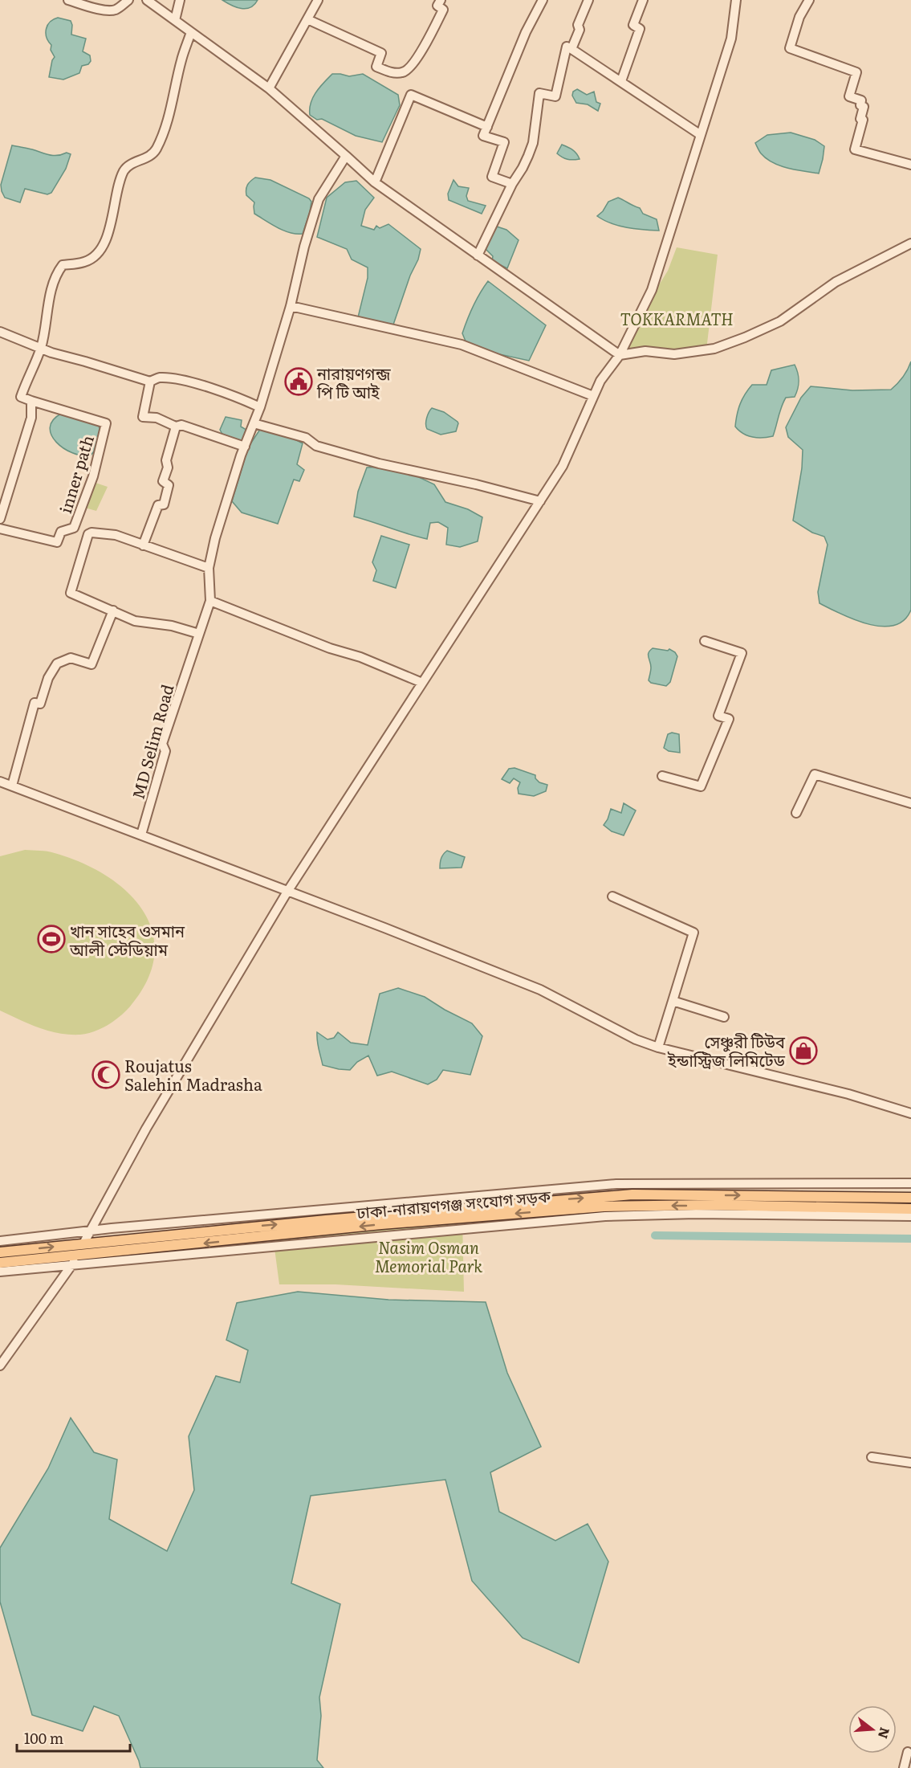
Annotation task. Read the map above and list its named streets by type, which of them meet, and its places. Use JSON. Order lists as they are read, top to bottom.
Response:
{
  "streets": {
    "main road": ["ঢাকা-নারায়ণগঞ্জ সংযোগ সড়ক"],
    "street": ["inner path", "MD Selim Road"]
  },
  "parks": ["TOKKARMATH", "Nasim Osman Memorial Park"],
  "places": {
    "public building": ["নারায়ণগন্জ পি টি আই"],
    "sports": ["খান সাহেব ওসমান আলী স্টেডিয়াম"],
    "shop": ["সেঞ্চুরী টিউব ইন্ডাস্ট্রিজ লিমিটেড"],
    "mosque": ["Roujatus Salehin Madrasha"]
  },
  "scale_bar": "100 m",
  "north": "right"
}
